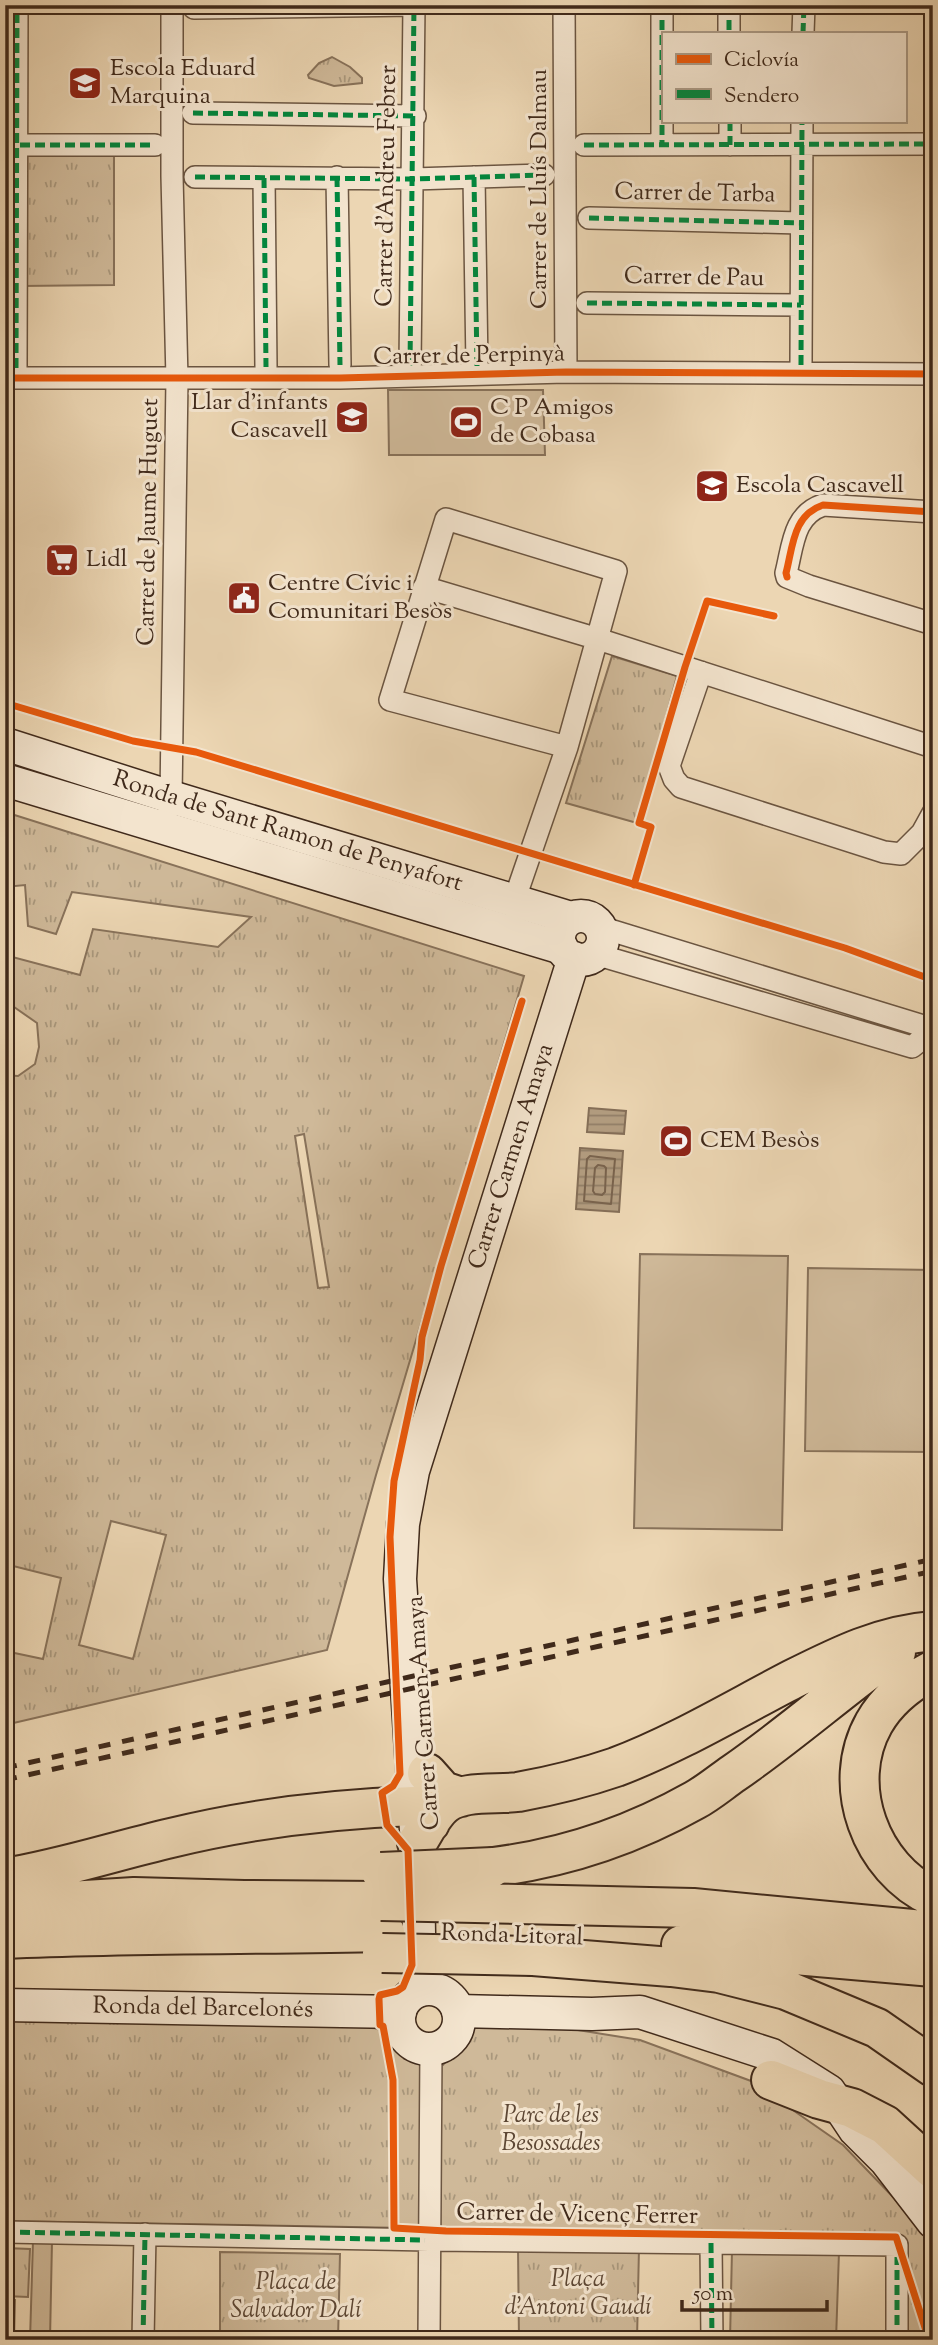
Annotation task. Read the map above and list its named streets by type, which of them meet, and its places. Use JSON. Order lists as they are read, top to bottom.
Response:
{
  "streets": {
    "highway": ["Ronda Litoral"],
    "street": [
      "Carrer d'Andreu Febrer",
      "Carrer de Lluís Dalmau",
      "Carrer de Tarba",
      "Carrer de Pau",
      "Carrer de Perpinyà",
      "Carrer de Jaume Huguet",
      "Ronda de Sant Ramon de Penyafort",
      "Carrer Carmen Amaya",
      "Ronda del Barcelonés",
      "Carrer de Vicenç Ferrer"
    ]
  },
  "crossings": [
    ["Carrer de Lluís Dalmau", "Carrer de Perpinyà"],
    ["Carrer de Perpinyà", "Carrer de Jaume Huguet"],
    ["Carrer de Jaume Huguet", "Ronda de Sant Ramon de Penyafort"],
    ["Ronda de Sant Ramon de Penyafort", "Carrer Carmen Amaya"],
    ["Carrer Carmen Amaya", "Ronda del Barcelonés"]
  ],
  "parks": ["Parc de les Besossades", "Plaça d'Antoni Gaudí", "Plaça de Salvador Dalí"],
  "places": {
    "school or university": ["Escola Eduard Marquina", "Llar d'infants Cascavell", "Escola Cascavell"],
    "sports": ["C P Amigos de Cobasa", "CEM Besòs"],
    "supermarket": ["Lidl"],
    "public building": ["Centre Cívic i Comunitari Besòs"]
  },
  "legend": ["Ciclovía", "Sendero"],
  "scale_bar": "50 m"
}
